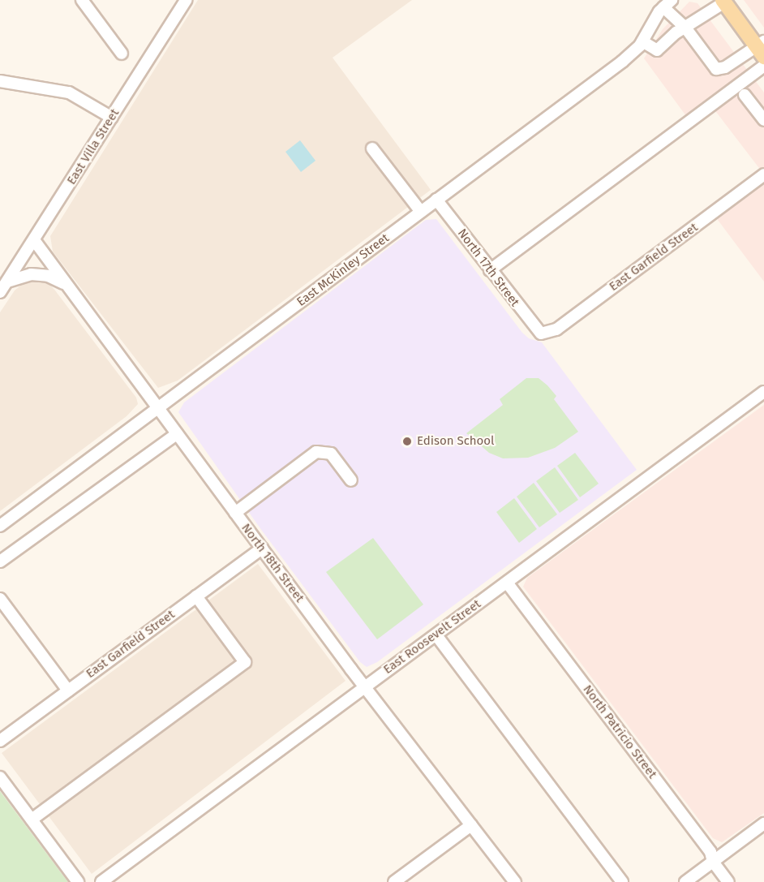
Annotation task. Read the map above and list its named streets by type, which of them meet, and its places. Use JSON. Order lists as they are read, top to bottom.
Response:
{
  "streets": {
    "street": [
      "East Villa Street",
      "East Garfield Street",
      "North 17th Street",
      "East McKinley Street",
      "North 18th Street",
      "East Roosevelt Street",
      "North Patricio Street"
    ]
  },
  "crossings": [
    ["East Villa Street", "North 18th Street"],
    ["East Garfield Street", "North 17th Street"],
    ["East Garfield Street", "North 18th Street"],
    ["North 17th Street", "East McKinley Street"],
    ["East McKinley Street", "North 18th Street"],
    ["North 18th Street", "East Roosevelt Street"],
    ["East Roosevelt Street", "North Patricio Street"]
  ],
  "places": ["Edison School"]
}
